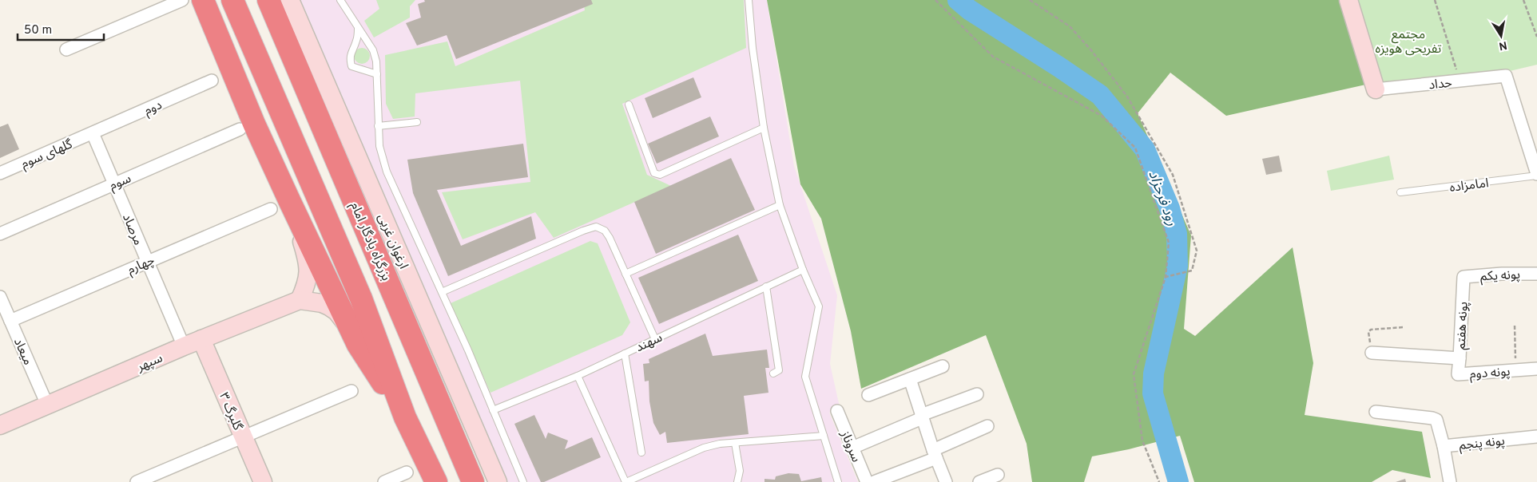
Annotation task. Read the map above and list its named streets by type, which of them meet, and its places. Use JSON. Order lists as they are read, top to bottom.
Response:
{
  "streets": {
    "highway": ["بزرگراه یادگار امام"],
    "street": [
      "حداد",
      "دوم",
      "گلهای سوم",
      "سوم",
      "مرصاد",
      "ارغوان غربی",
      "چهارم",
      "پونه یکم",
      "پونه هفتم",
      "میعاد",
      "سپهر",
      "پونه دوم",
      "گلبرگ ۳",
      "پونه پنجم",
      "سروناز"
    ],
    "lane": ["امامزاده", "سهند"]
  },
  "crossings": [
    ["حداد", "امامزاده"],
    ["دوم", "گلهای سوم"],
    ["دوم", "مرصاد"],
    ["گلهای سوم", "مرصاد"],
    ["سوم", "مرصاد"],
    ["مرصاد", "چهارم"],
    ["مرصاد", "سپهر"],
    ["چهارم", "میعاد"],
    ["پونه یکم", "پونه هفتم"],
    ["پونه هفتم", "پونه دوم"],
    ["میعاد", "سپهر"],
    ["سپهر", "گلبرگ ۳"]
  ],
  "water": ["رود فرحزاد"],
  "parks": ["مجتمع تفریحی هویزه"],
  "scale_bar": "50 m",
  "north": "bottom"
}
